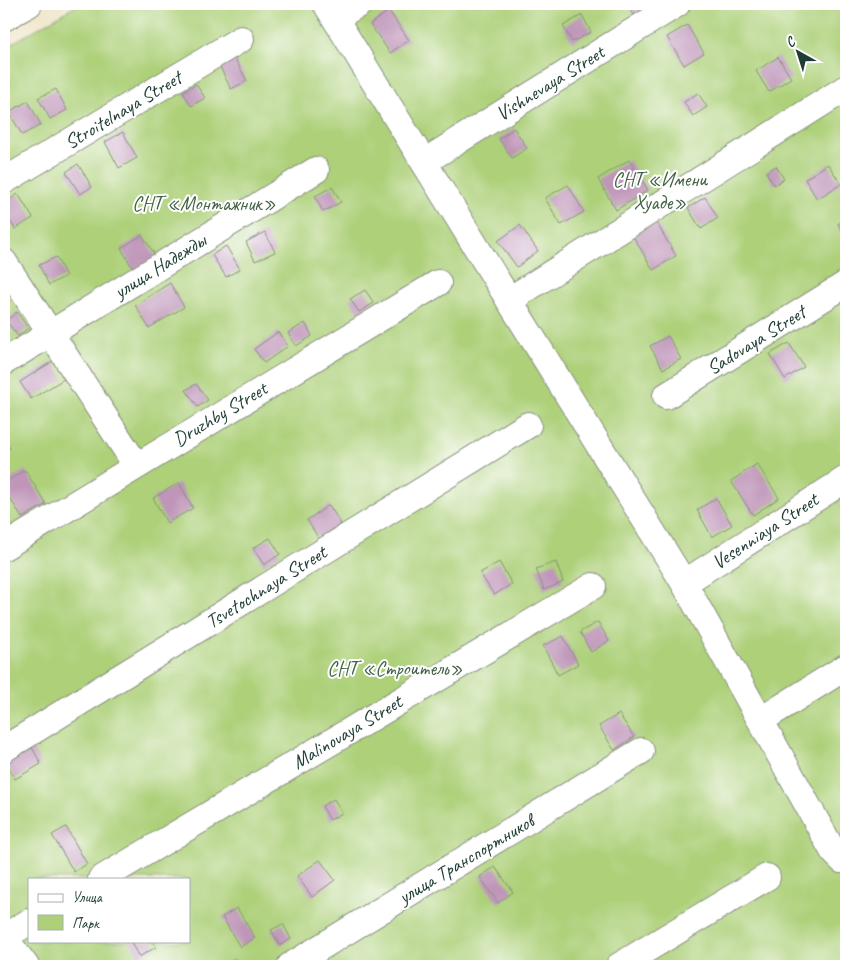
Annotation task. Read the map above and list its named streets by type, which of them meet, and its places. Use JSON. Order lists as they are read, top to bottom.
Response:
{
  "streets": {
    "street": [
      "Vishnevaya Street",
      "Stroitelnaya Street",
      "улица Надежды",
      "Sadovaya Street",
      "Druzhby Street",
      "Vesenniaya Street",
      "Tsvetochnaya Street",
      "Malinovaya Street",
      "улица Транспортников"
    ]
  },
  "parks": ["СНТ «Имени Хуаде»", "СНТ «Монтажник»", "СНТ «Строитель»"],
  "legend": ["Улица", "Парк"],
  "north": "top left"
}
